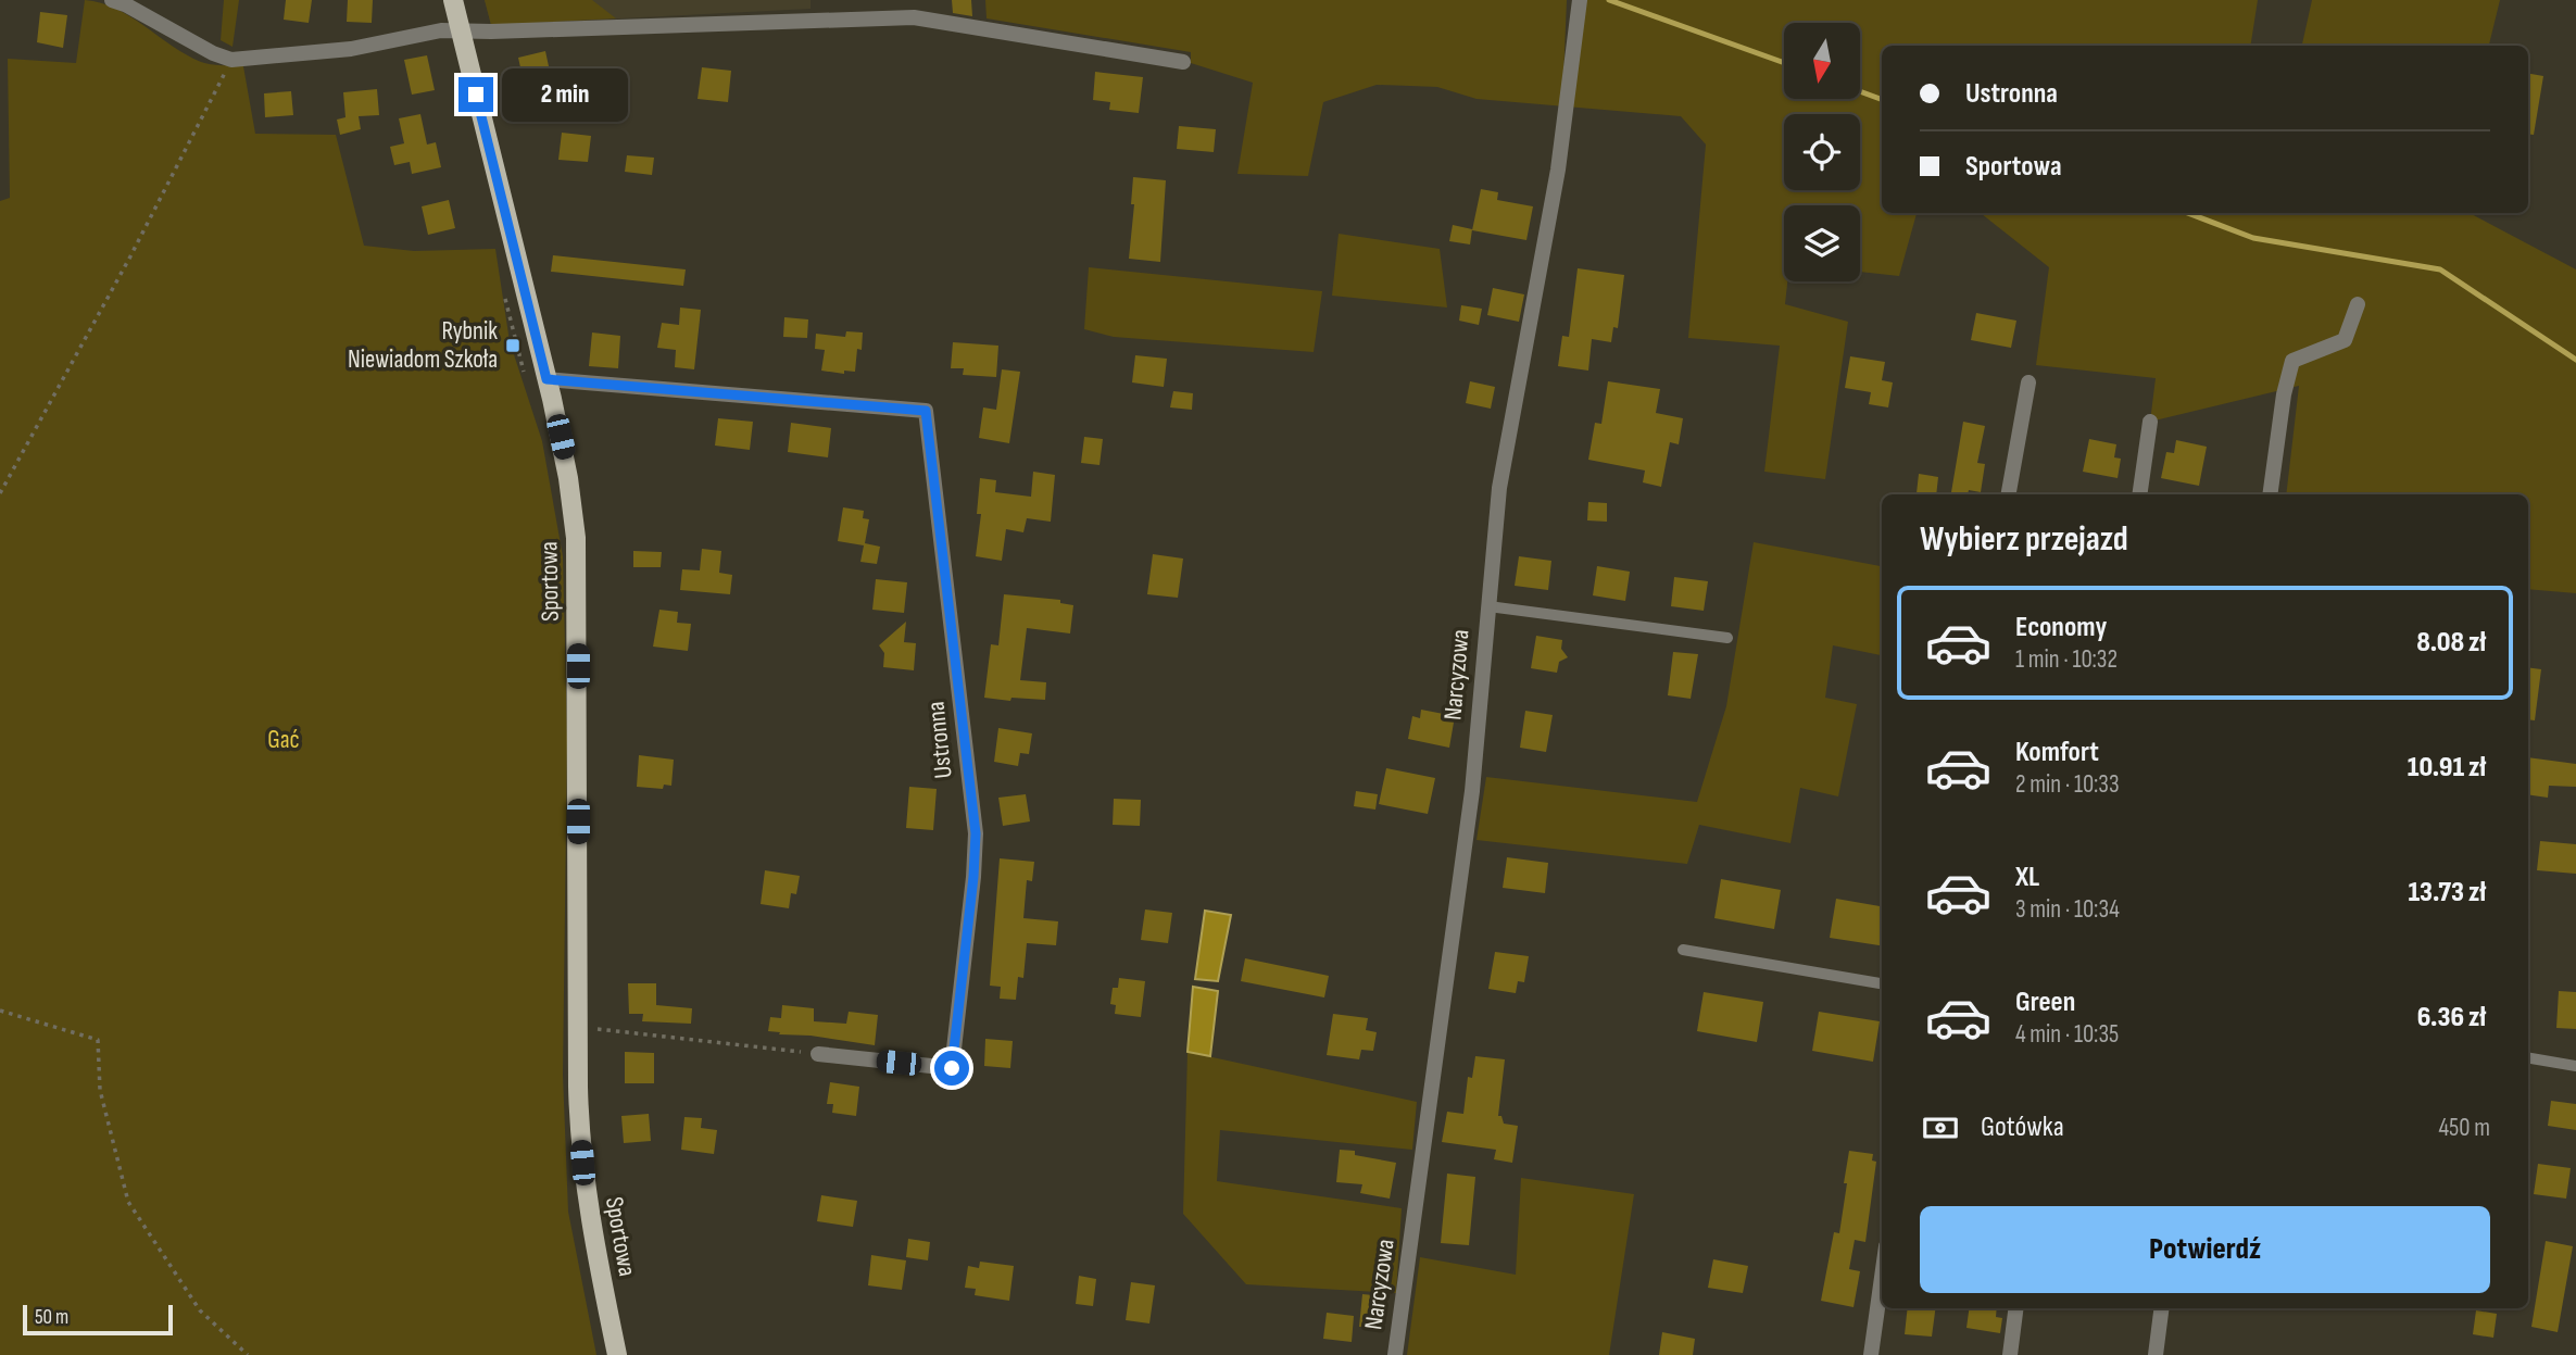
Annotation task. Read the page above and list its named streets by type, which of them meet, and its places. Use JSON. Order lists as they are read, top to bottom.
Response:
{
  "streets": {
    "main road": ["Sportowa"],
    "street": ["Narcyzowa", "Ustronna"]
  },
  "crossings": [
    ["Sportowa", "Ustronna"]
  ],
  "parks": ["Gać"],
  "places": {
    "transit": ["Rybnik Niewiadom Szkoła"]
  },
  "scale_bar": "50 m",
  "north": "bottom",
  "page": {
    "banner": ["Ustronna", "Sportowa"],
    "bubble": "2 min",
    "heading": "Wybierz przejazd",
    "list": [
      {
        "name": "Economy",
        "note": "1 min · 10:32",
        "value": "8.08 zł"
      },
      {
        "name": "Komfort",
        "note": "2 min · 10:33",
        "value": "10.91 zł"
      },
      {
        "name": "XL",
        "note": "3 min · 10:34",
        "value": "13.73 zł"
      },
      {
        "name": "Green",
        "note": "4 min · 10:35",
        "value": "6.36 zł"
      }
    ],
    "pay": ["Gotówka", "450 m"],
    "buttons": "Potwierdź",
    "scale": "50 m"
  }
}
